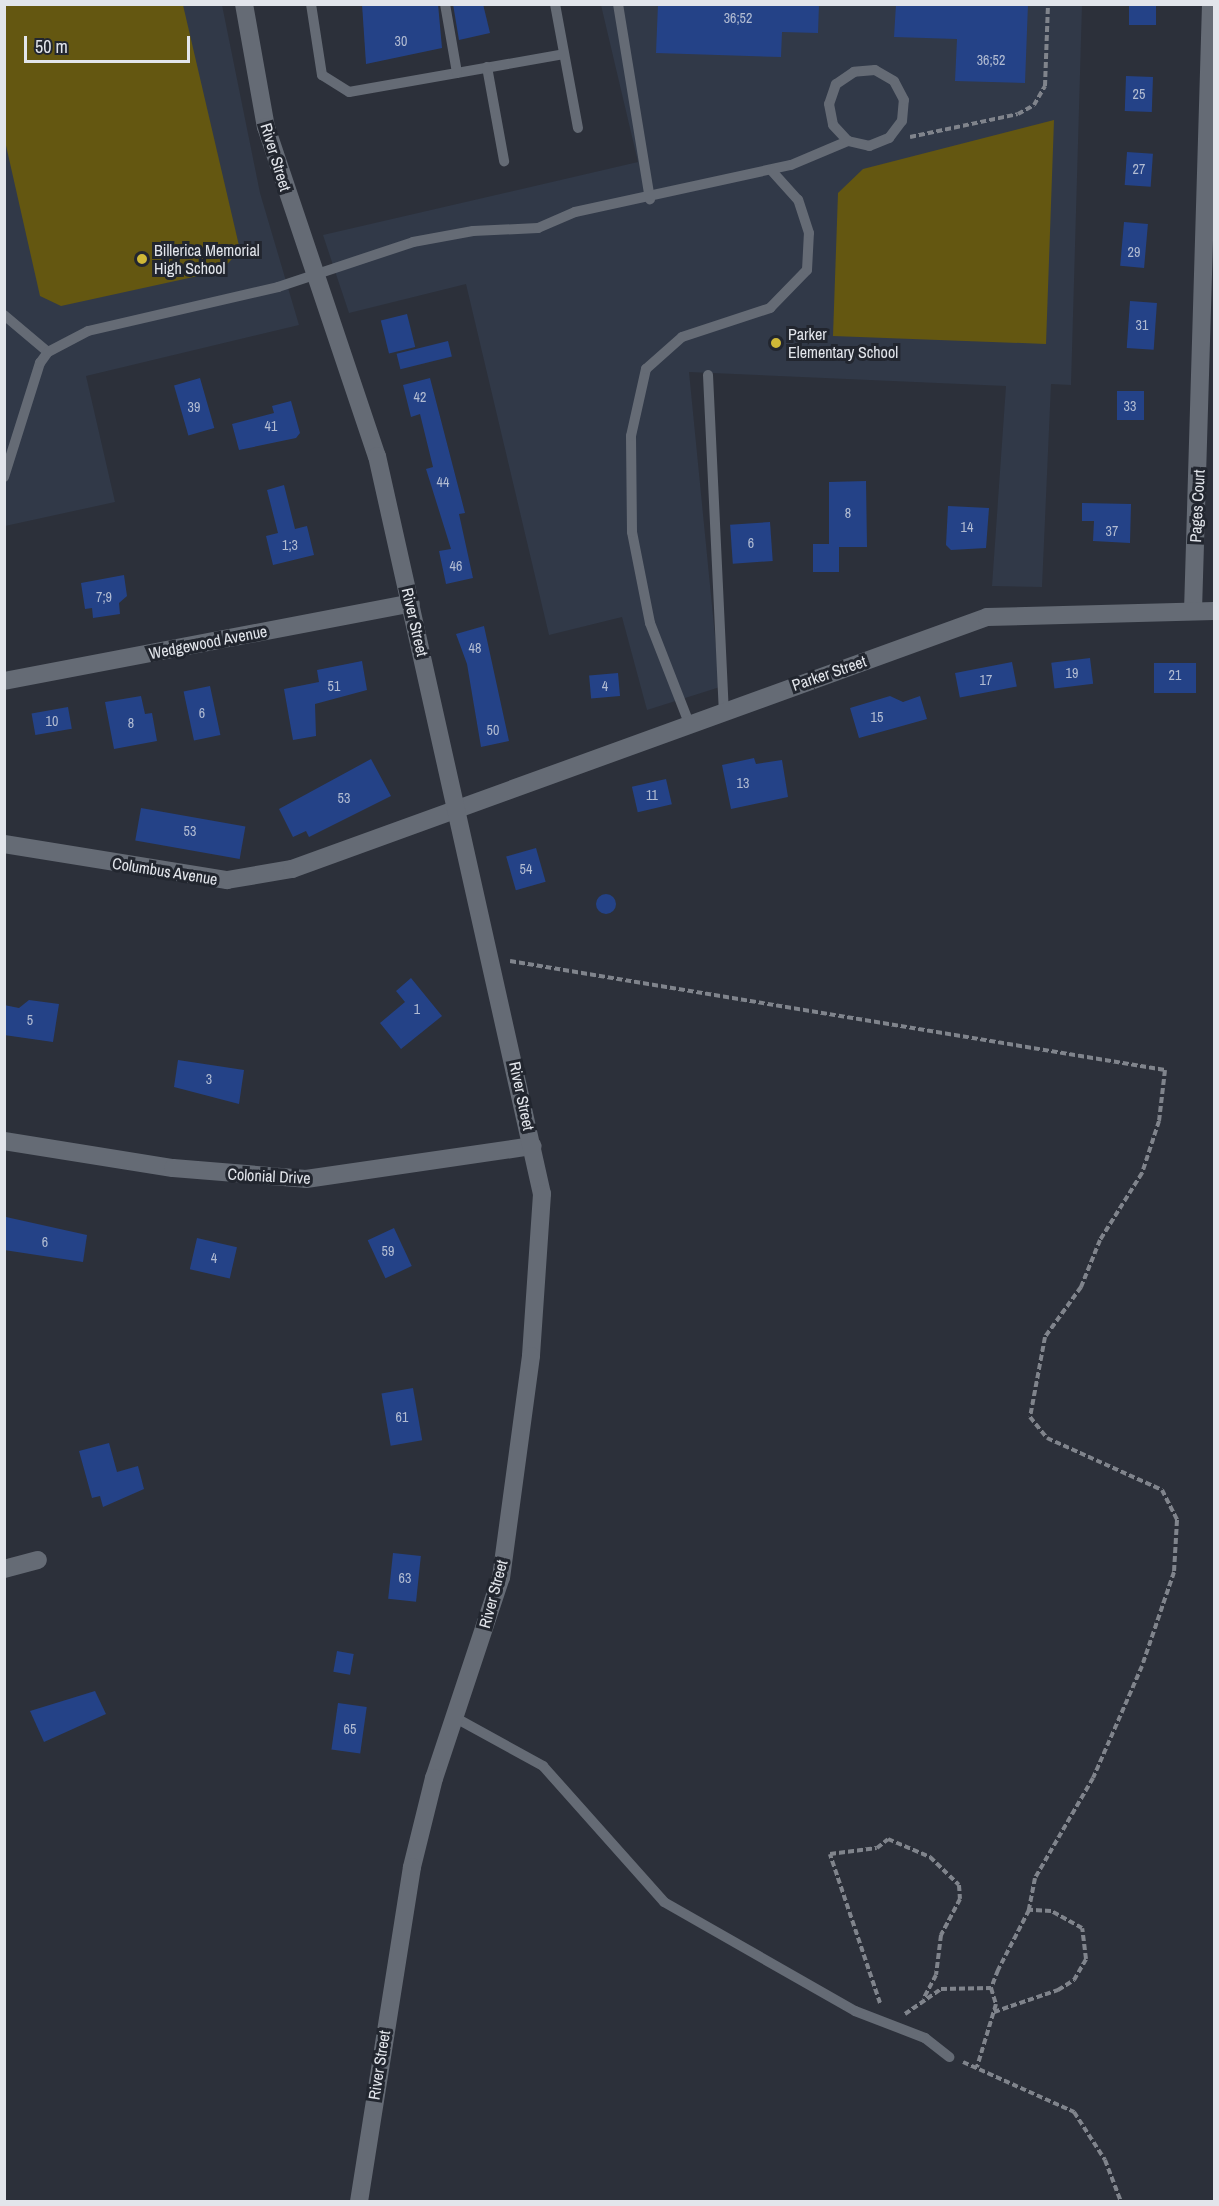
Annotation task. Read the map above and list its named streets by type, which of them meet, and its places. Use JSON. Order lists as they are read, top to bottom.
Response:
{
  "streets": {
    "street": [
      "River Street",
      "Pages Court",
      "Wedgewood Avenue",
      "Parker Street",
      "Columbus Avenue",
      "Colonial Drive"
    ]
  },
  "crossings": [
    ["River Street", "Wedgewood Avenue"],
    ["River Street", "Parker Street"],
    ["River Street", "Columbus Avenue"],
    ["River Street", "Colonial Drive"],
    ["Pages Court", "Parker Street"],
    ["Parker Street", "Columbus Avenue"]
  ],
  "places": ["Billerica Memorial High School", "Parker Elementary School"],
  "house_numbers": [
    "36;52",
    "30",
    "36;52",
    "25",
    "27",
    "29",
    "31",
    "42",
    "33",
    "39",
    "41",
    "44",
    "8",
    "14",
    "37",
    "6",
    "1;3",
    "46",
    "7;9",
    "48",
    "19",
    "21",
    "17",
    "51",
    "4",
    "6",
    "15",
    "10",
    "8",
    "50",
    "13",
    "11",
    "53",
    "53",
    "54",
    "1",
    "5",
    "3",
    "6",
    "59",
    "4",
    "61",
    "63",
    "65"
  ],
  "scale_bar": "50 m"
}
